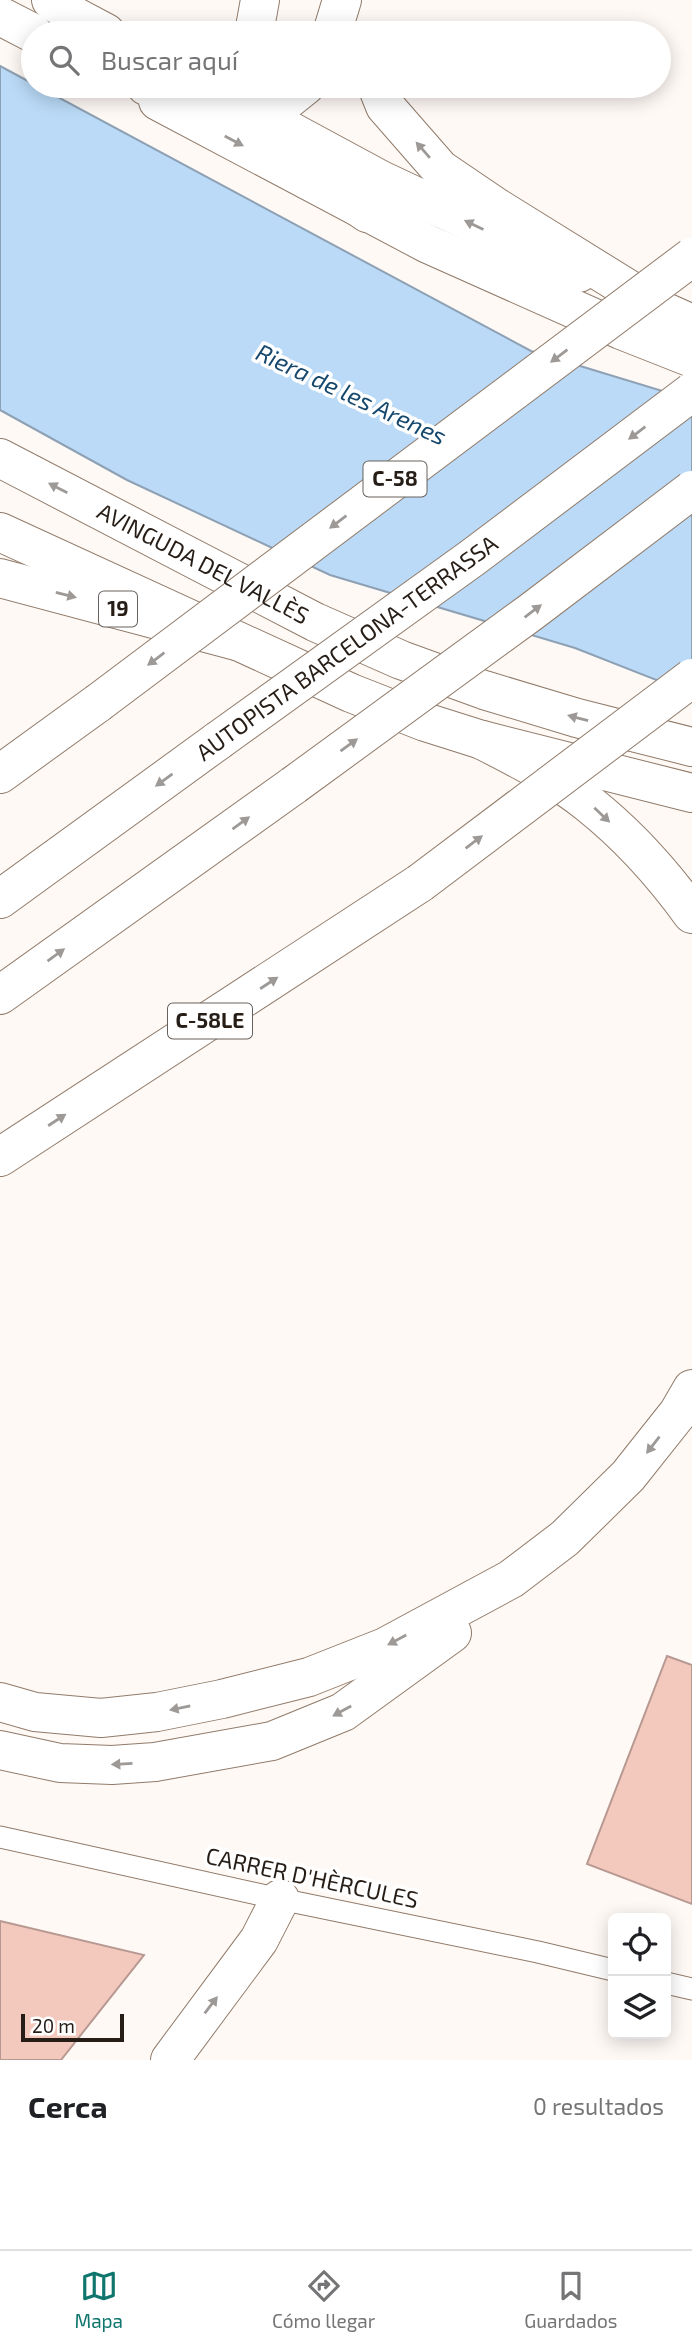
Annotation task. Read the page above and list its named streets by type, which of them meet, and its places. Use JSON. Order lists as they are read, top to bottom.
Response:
{
  "streets": {
    "main road": [
      "C-58",
      "AVINGUDA DEL VALLÈS",
      "19",
      "AUTOPISTA BARCELONA-TERRASSA",
      "C-58LE"
    ],
    "lane": ["CARRER D'HÈRCULES"]
  },
  "water": ["Riera de les Arenes"],
  "scale_bar": "20 m",
  "page": {
    "search": "Buscar aquí",
    "scale": "20 m",
    "heading": ["Cerca", "0 resultados"],
    "nav": ["Mapa", "Cómo llegar", "Guardados"]
  }
}
